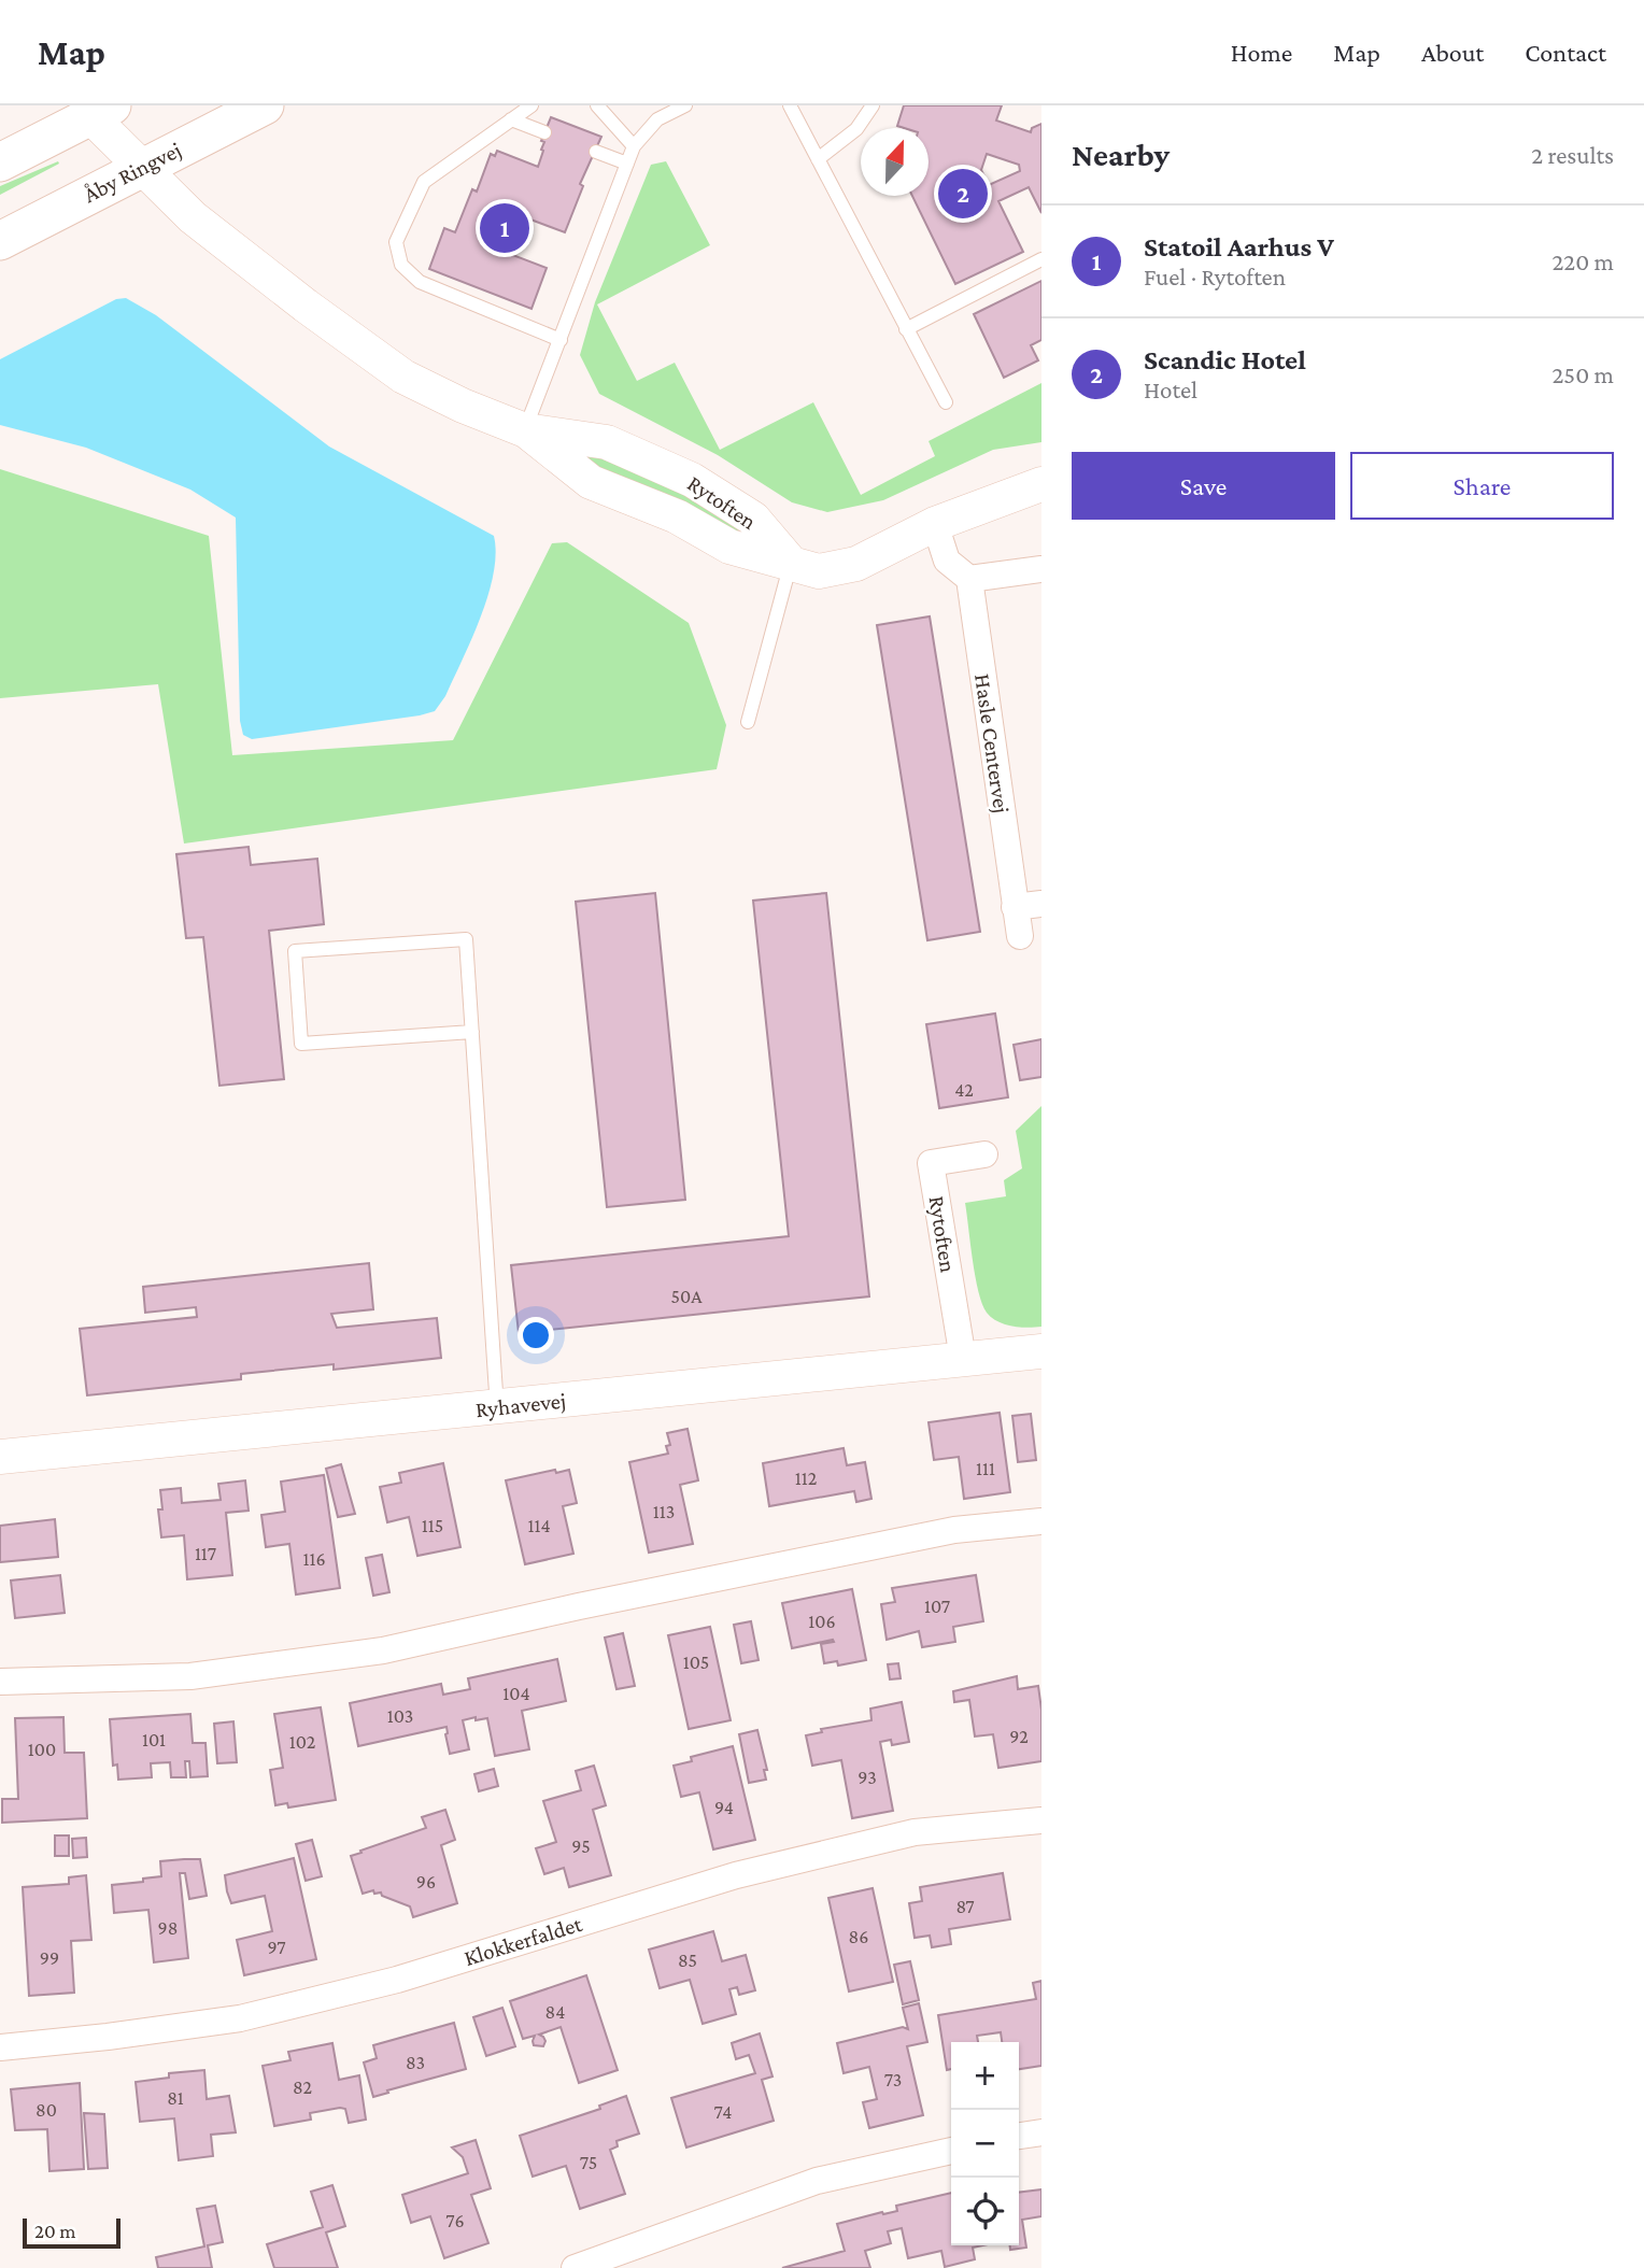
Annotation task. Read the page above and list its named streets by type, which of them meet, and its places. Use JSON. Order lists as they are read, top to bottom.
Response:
{
  "streets": {
    "main road": ["Åby Ringvej"],
    "street": [
      "Rytoften",
      "Hasle Centervej",
      "Ryhavevej",
      "Klokkerfaldet"
    ]
  },
  "crossings": [
    ["Åby Ringvej", "Rytoften"],
    ["Rytoften", "Ryhavevej"]
  ],
  "house_numbers": [
    "42",
    "50A",
    "111",
    "112",
    "113",
    "115",
    "114",
    "117",
    "116",
    "107",
    "106",
    "105",
    "104",
    "103",
    "92",
    "101",
    "102",
    "100",
    "93",
    "94",
    "95",
    "96",
    "87",
    "98",
    "86",
    "97",
    "99",
    "85",
    "84",
    "83",
    "73",
    "82",
    "81",
    "80",
    "74",
    "75",
    "76"
  ],
  "scale_bar": "20 m",
  "north": "top",
  "page": {
    "header": "Map",
    "nav": [
      "Home",
      "Map",
      "About",
      "Contact"
    ],
    "heading": ["Nearby", "2 results"],
    "pins": ["2", "1"],
    "list": [
      {
        "mark": "1",
        "name": "Statoil Aarhus V",
        "note": "Fuel · Rytoften",
        "value": "220 m"
      },
      {
        "mark": "2",
        "name": "Scandic Hotel",
        "note": "Hotel",
        "value": "250 m"
      }
    ],
    "buttons": ["Save", "Share"],
    "map_buttons": ["+", "−"],
    "scale": "20 m"
  }
}
